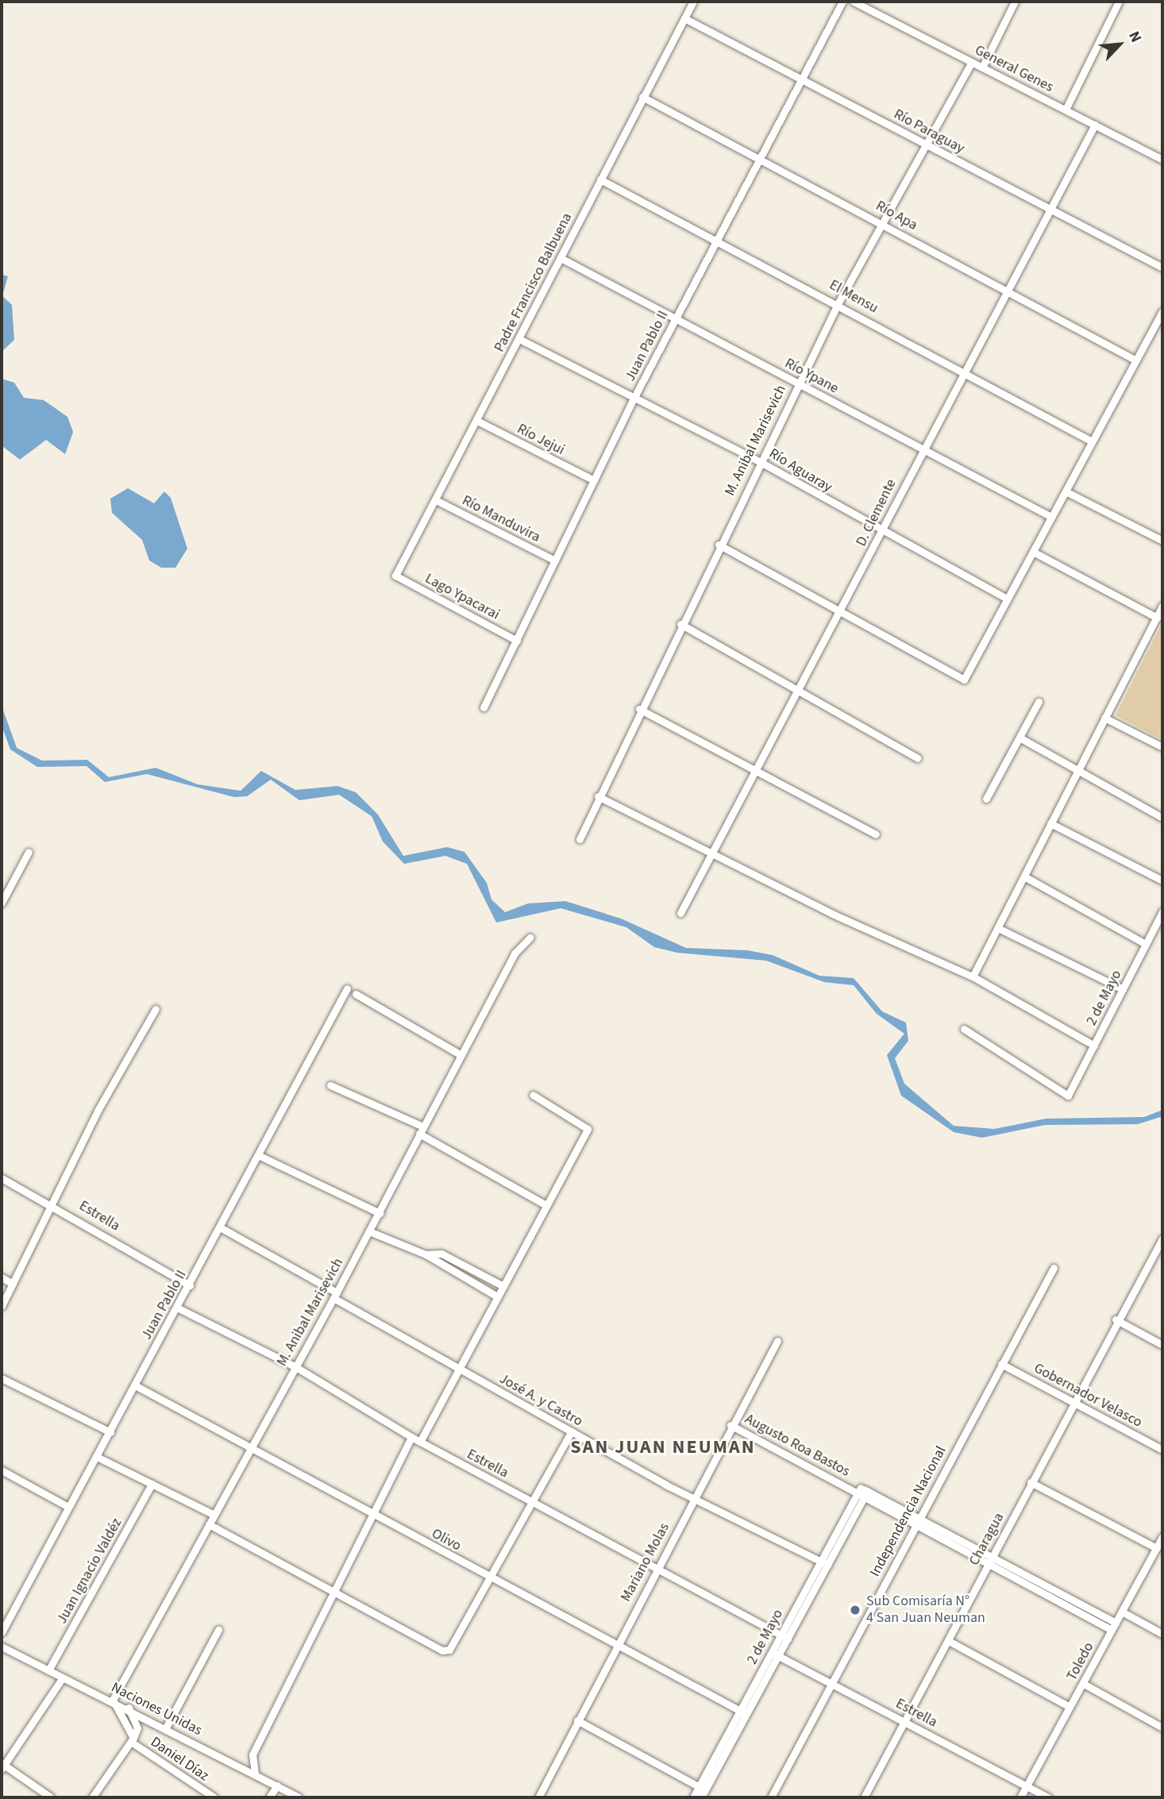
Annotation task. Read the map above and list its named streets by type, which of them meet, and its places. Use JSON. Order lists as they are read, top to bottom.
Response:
{
  "streets": {
    "street": [
      "General Genes",
      "Río Paraguay",
      "Río Apa",
      "Padre Francisco Balbuena",
      "El Mensu",
      "Juan Pablo II",
      "Río Ypane",
      "Río Jejui",
      "M. Anibal Marisevich",
      "Río Aguaray",
      "D. Clemente",
      "Río Manduvira",
      "Lago Ypacarai",
      "2 de Mayo",
      "Estrella",
      "Gobernador Velasco",
      "José A. y Castro",
      "Augusto Roa Bastos",
      "Independencia Nacional",
      "Charagua",
      "Olivo",
      "Mariano Molas",
      "Juan Ignacio Valdéz",
      "Toledo",
      "Naciones Unidas",
      "Daniel Díaz"
    ]
  },
  "crossings": [
    ["General Genes", "M. Anibal Marisevich"],
    ["General Genes", "D. Clemente"],
    ["Río Paraguay", "Padre Francisco Balbuena"],
    ["Río Paraguay", "Juan Pablo II"],
    ["Río Paraguay", "M. Anibal Marisevich"],
    ["Río Paraguay", "D. Clemente"],
    ["Río Apa", "Padre Francisco Balbuena"],
    ["Río Apa", "Juan Pablo II"],
    ["Río Apa", "M. Anibal Marisevich"],
    ["Río Apa", "D. Clemente"],
    ["Padre Francisco Balbuena", "El Mensu"],
    ["Padre Francisco Balbuena", "Río Ypane"],
    ["Padre Francisco Balbuena", "Río Jejui"],
    ["Padre Francisco Balbuena", "Río Aguaray"],
    ["Padre Francisco Balbuena", "Río Manduvira"],
    ["Padre Francisco Balbuena", "Lago Ypacarai"],
    ["El Mensu", "Juan Pablo II"],
    ["El Mensu", "M. Anibal Marisevich"],
    ["El Mensu", "D. Clemente"],
    ["Juan Pablo II", "Río Ypane"],
    ["Juan Pablo II", "Río Jejui"],
    ["Juan Pablo II", "Río Aguaray"],
    ["Juan Pablo II", "Río Manduvira"],
    ["Juan Pablo II", "Lago Ypacarai"],
    ["Juan Pablo II", "Estrella"],
    ["Juan Pablo II", "José A. y Castro"],
    ["Juan Pablo II", "Olivo"],
    ["Río Ypane", "M. Anibal Marisevich"],
    ["Río Ypane", "D. Clemente"],
    ["M. Anibal Marisevich", "Río Aguaray"],
    ["M. Anibal Marisevich", "Estrella"],
    ["M. Anibal Marisevich", "José A. y Castro"],
    ["M. Anibal Marisevich", "Olivo"],
    ["M. Anibal Marisevich", "Naciones Unidas"],
    ["Río Aguaray", "D. Clemente"],
    ["2 de Mayo", "Estrella"],
    ["2 de Mayo", "José A. y Castro"],
    ["2 de Mayo", "Augusto Roa Bastos"],
    ["2 de Mayo", "Olivo"],
    ["Estrella", "Independencia Nacional"],
    ["Estrella", "Charagua"],
    ["Estrella", "Mariano Molas"],
    ["Estrella", "Toledo"],
    ["Gobernador Velasco", "Independencia Nacional"],
    ["Gobernador Velasco", "Charagua"],
    ["José A. y Castro", "Mariano Molas"],
    ["Augusto Roa Bastos", "Independencia Nacional"],
    ["Augusto Roa Bastos", "Charagua"],
    ["Augusto Roa Bastos", "Mariano Molas"],
    ["Augusto Roa Bastos", "Toledo"],
    ["Olivo", "Mariano Molas"],
    ["Juan Ignacio Valdéz", "Naciones Unidas"]
  ],
  "districts": ["SAN JUAN NEUMAN"],
  "places": ["Sub Comisaría N° 4 San Juan Neuman"],
  "north": "top right"
}
